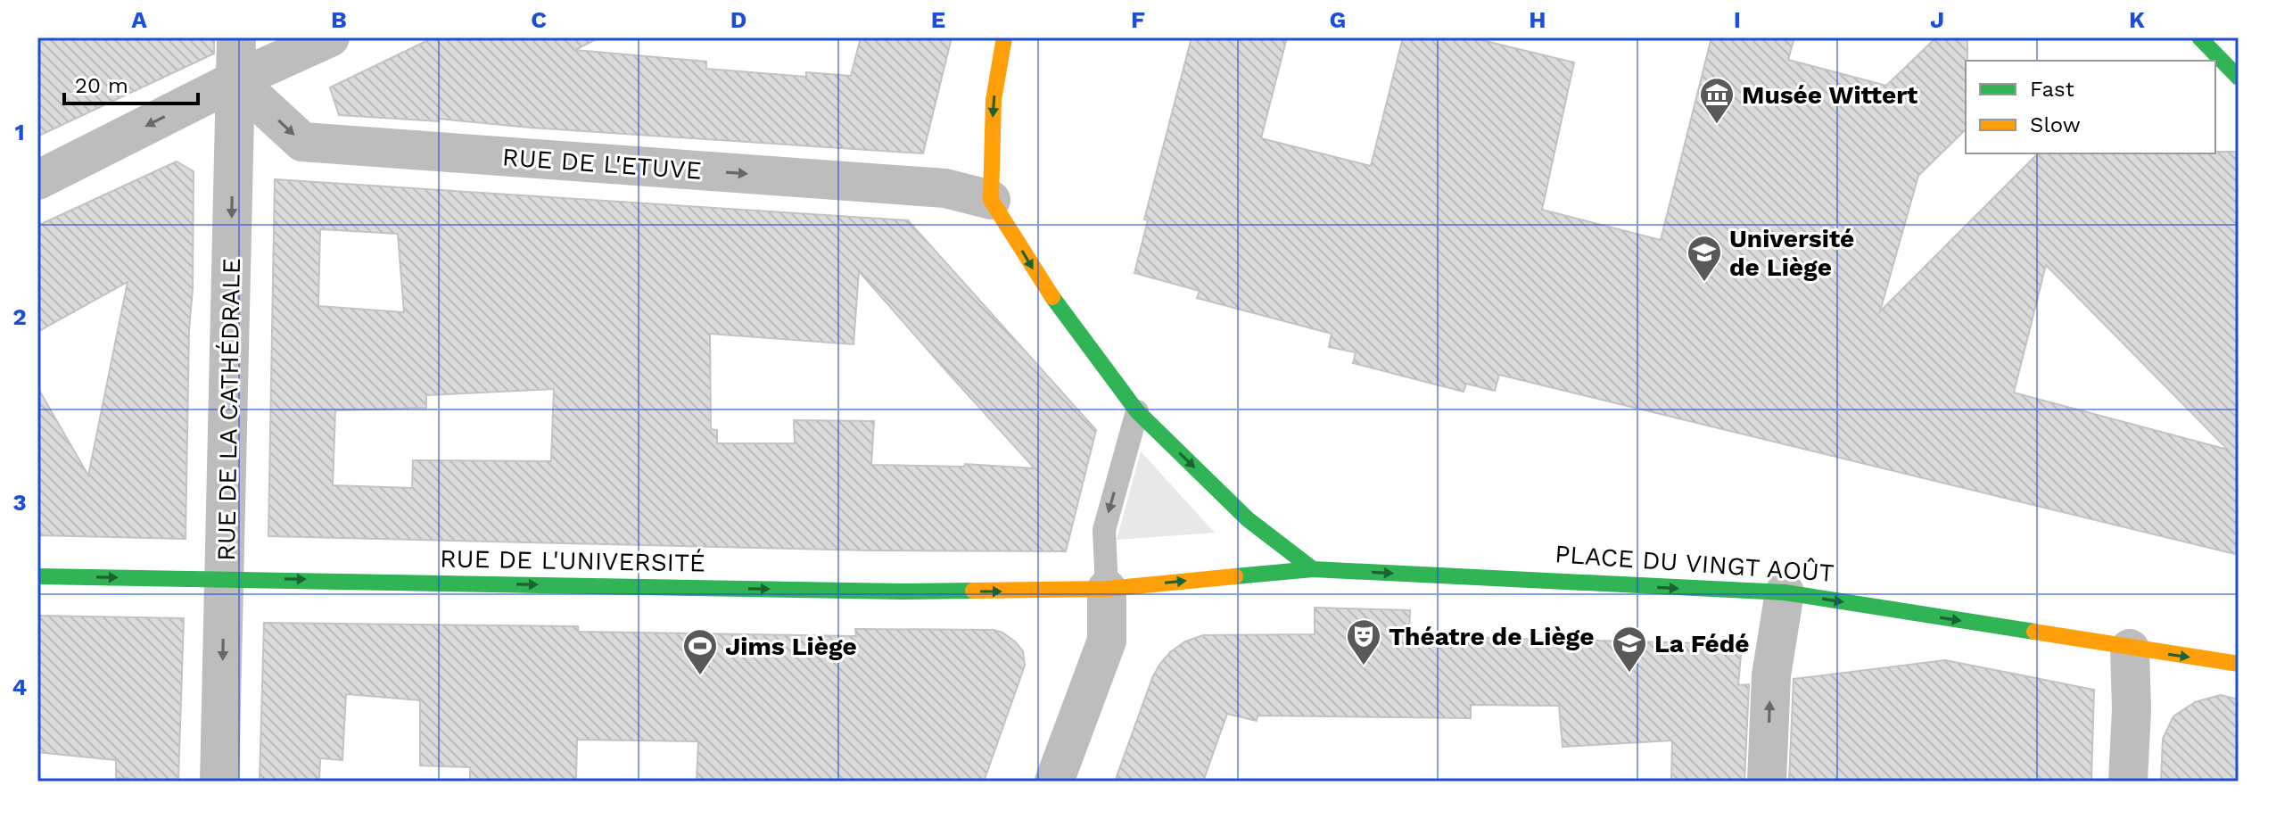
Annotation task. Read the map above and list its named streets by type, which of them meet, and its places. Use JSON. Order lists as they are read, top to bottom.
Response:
{
  "streets": {
    "street": [
      "RUE DE L'ETUVE",
      "RUE DE LA CATHÉDRALE",
      "RUE DE L'UNIVERSITÉ",
      "PLACE DU VINGT AOÛT"
    ]
  },
  "crossings": [
    ["RUE DE L'ETUVE", "RUE DE LA CATHÉDRALE"],
    ["RUE DE LA CATHÉDRALE", "RUE DE L'UNIVERSITÉ"],
    ["RUE DE L'UNIVERSITÉ", "PLACE DU VINGT AOÛT"]
  ],
  "one_way": [
    "RUE DE L'ETUVE",
    "RUE DE LA CATHÉDRALE",
    "RUE DE L'UNIVERSITÉ",
    "PLACE DU VINGT AOÛT"
  ],
  "places": {
    "museum": ["Musée Wittert"],
    "school or university": ["Université de Liège", "La Fédé"],
    "theatre": ["Théatre de Liège"],
    "sports": ["Jims Liège"]
  },
  "legend": ["Fast", "Slow"],
  "scale_bar": "20 m",
  "grid": {
    "columns": [
      "A",
      "B",
      "C",
      "D",
      "E",
      "F",
      "G",
      "H",
      "I",
      "J",
      "K"
    ],
    "rows": [
      "1",
      "2",
      "3",
      "4"
    ]
  }
}
